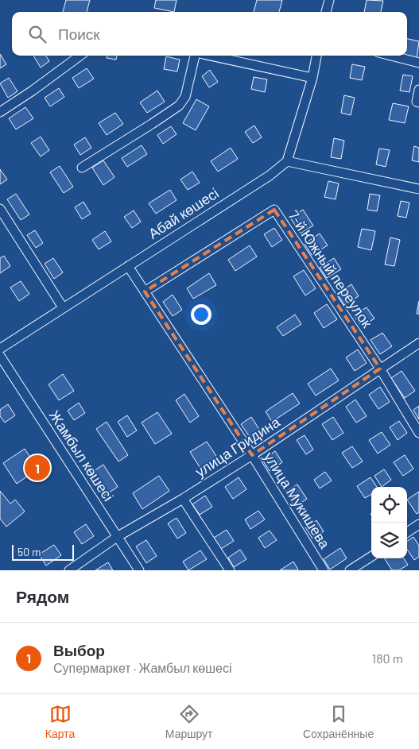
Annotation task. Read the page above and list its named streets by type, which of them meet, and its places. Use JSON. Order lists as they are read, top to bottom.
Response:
{
  "streets": {
    "street": [
      "Абай көшесі",
      "7-й Южный переулок",
      "улица Гридина",
      "Жамбыл көшесі",
      "улица Мукишева"
    ]
  },
  "crossings": [
    ["Абай көшесі", "улица Мукишева"],
    ["7-й Южный переулок", "улица Гридина"],
    ["7-й Южный переулок", "улица Мукишева"],
    ["улица Гридина", "Жамбыл көшесі"],
    ["улица Гридина", "улица Мукишева"]
  ],
  "scale_bar": "50 m",
  "page": {
    "search": "Поиск",
    "pins": "1",
    "scale": "50 m",
    "heading": "Рядом",
    "list": [
      {
        "mark": "1",
        "name": "Выбор",
        "note": "Супермаркет · Жамбыл көшесі",
        "value": "180 m"
      }
    ],
    "nav": ["Карта", "Маршрут", "Сохранённые"]
  }
}
